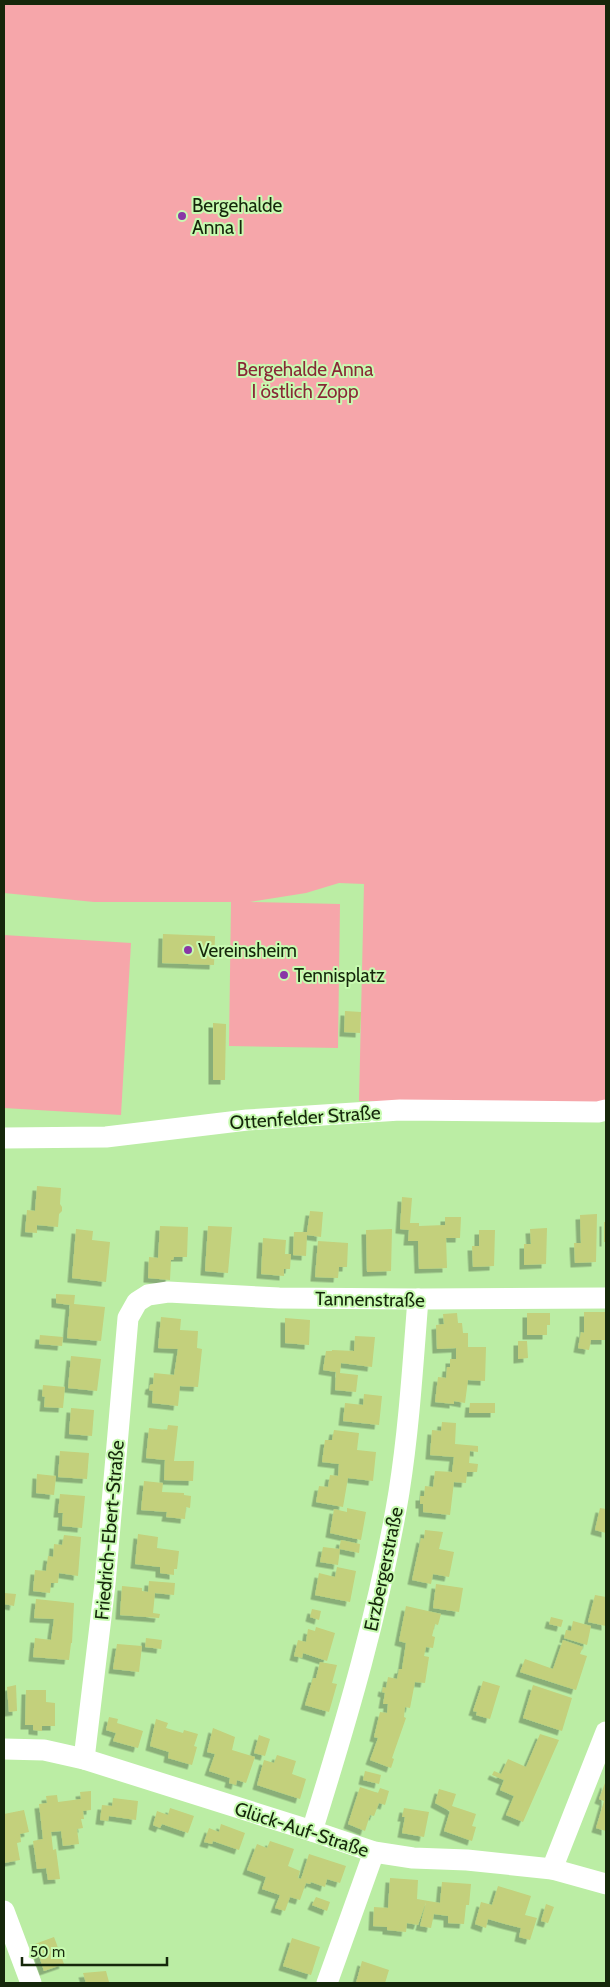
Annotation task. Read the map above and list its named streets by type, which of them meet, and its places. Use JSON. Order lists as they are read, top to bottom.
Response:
{
  "streets": {
    "street": [
      "Ottenfelder Straße",
      "Tannenstraße",
      "Friedrich-Ebert-Straße",
      "Erzbergerstraße",
      "Glück-Auf-Straße"
    ]
  },
  "crossings": [
    ["Tannenstraße", "Friedrich-Ebert-Straße"],
    ["Tannenstraße", "Erzbergerstraße"],
    ["Friedrich-Ebert-Straße", "Glück-Auf-Straße"],
    ["Erzbergerstraße", "Glück-Auf-Straße"]
  ],
  "parks": ["Bergehalde Anna I östlich Zopp"],
  "places": ["Bergehalde Anna I", "Vereinsheim", "Tennisplatz"],
  "scale_bar": "50 m"
}
